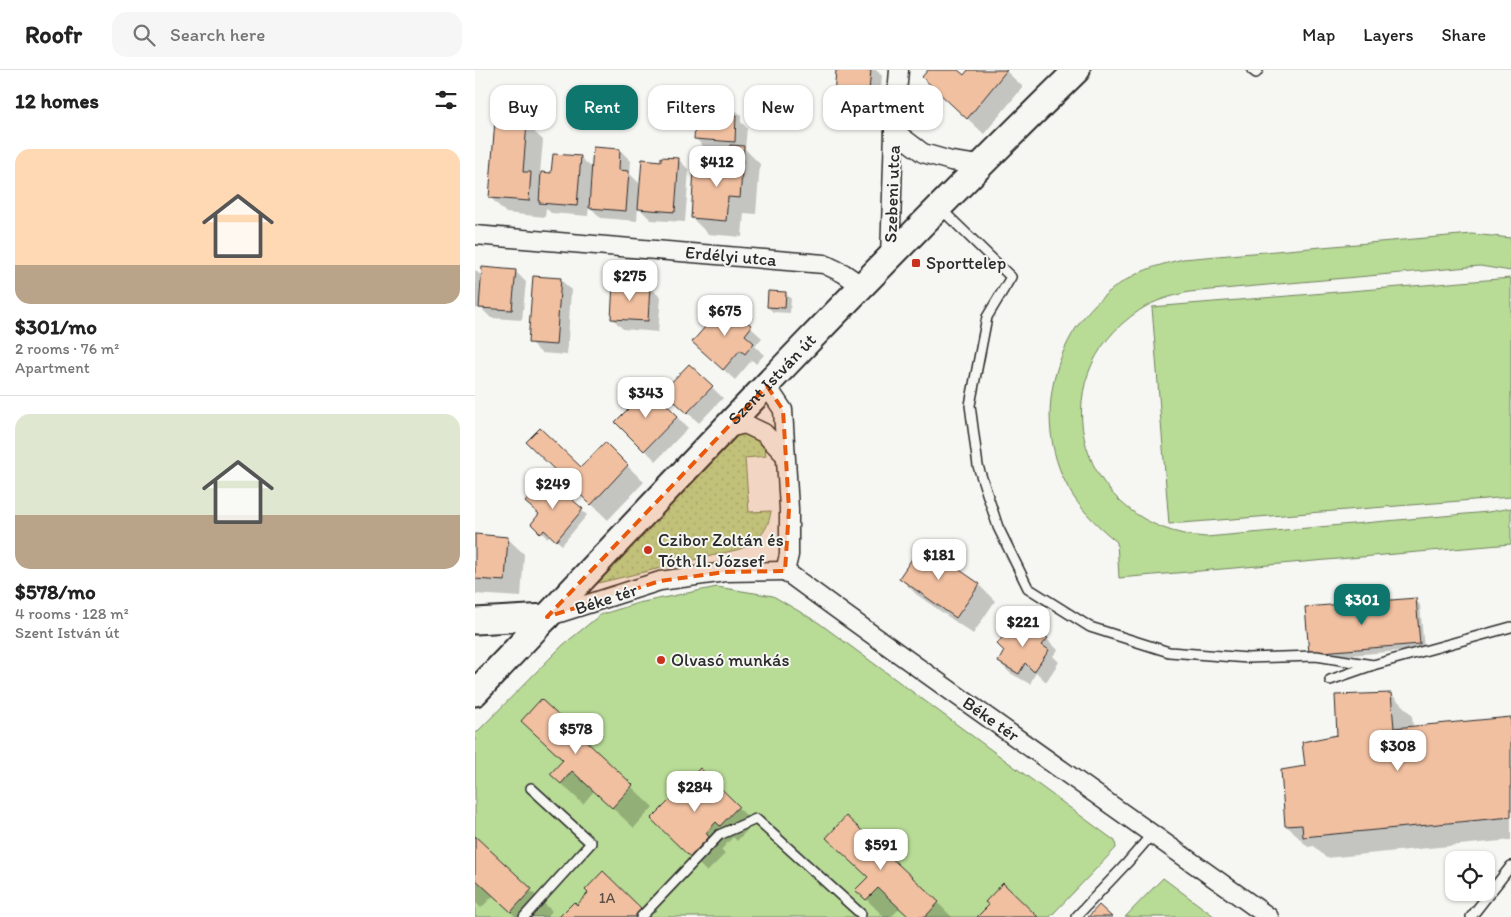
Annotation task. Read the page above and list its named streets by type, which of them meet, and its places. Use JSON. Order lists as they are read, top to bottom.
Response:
{
  "streets": {
    "street": [
      "Szebeni utca",
      "Erdélyi utca",
      "Szent István út",
      "Béke tér"
    ]
  },
  "crossings": [
    ["Szebeni utca", "Szent István út"],
    ["Erdélyi utca", "Szent István út"],
    ["Szent István út", "Béke tér"]
  ],
  "places": {
    "transit": ["Sporttelep"],
    "other": ["Czibor Zoltán és Tóth II. József", "Olvasó munkás"]
  },
  "house_numbers": ["1A"],
  "page": {
    "header": "Roofr",
    "search": "Search here",
    "nav": ["Map", "Layers", "Share"],
    "heading": "12 homes",
    "chip": [
      "Buy",
      "Rent",
      "Filters",
      "New",
      "Apartment"
    ],
    "list": [
      {
        "name": "$301/mo",
        "note": "2 rooms · 76 m² · Apartment"
      },
      {
        "name": "$578/mo",
        "note": "4 rooms · 128 m² · Szent István út"
      }
    ],
    "price": [
      "$412",
      "$275",
      "$675",
      "$343",
      "$249",
      "$181",
      "$301",
      "$221",
      "$578",
      "$308",
      "$284",
      "$591"
    ]
  }
}
